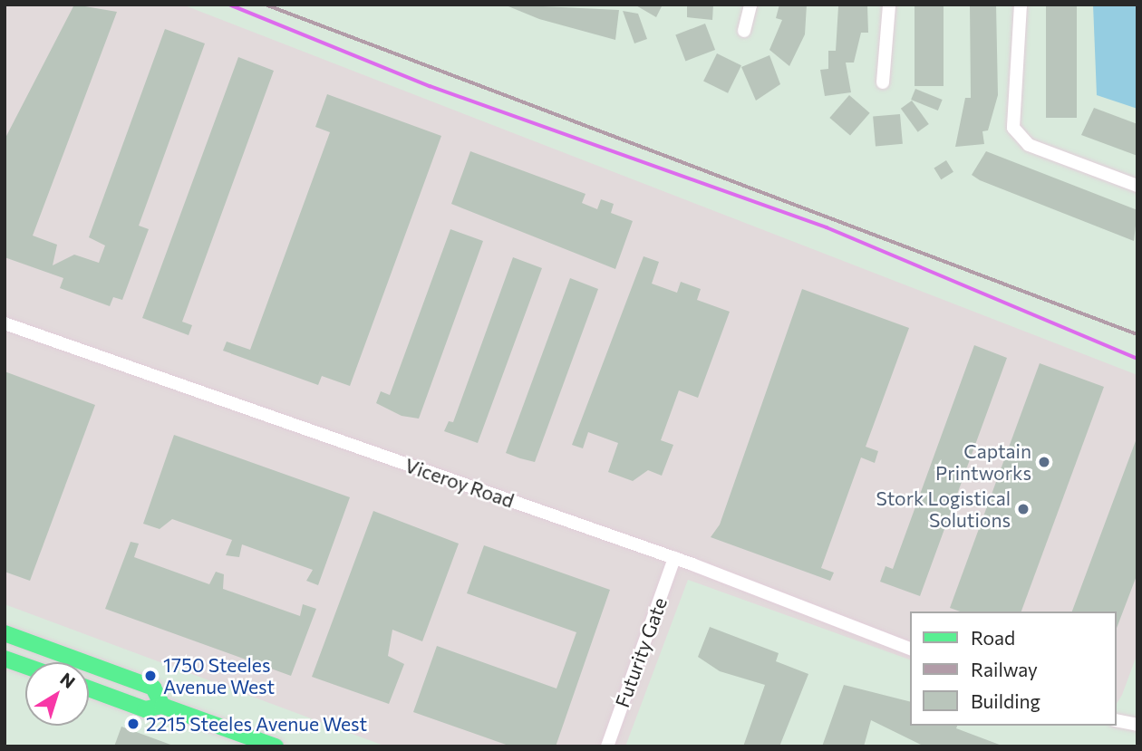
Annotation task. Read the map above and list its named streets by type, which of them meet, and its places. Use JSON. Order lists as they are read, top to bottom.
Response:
{
  "streets": {
    "street": ["Viceroy Road", "Futurity Gate"]
  },
  "crossings": [
    ["Viceroy Road", "Futurity Gate"]
  ],
  "places": [
    "Captain Printworks",
    "Stork Logistical Solutions",
    "1750 Steeles Avenue West",
    "2215 Steeles Avenue West"
  ],
  "legend": ["Road", "Railway", "Building"],
  "north": "top right"
}
